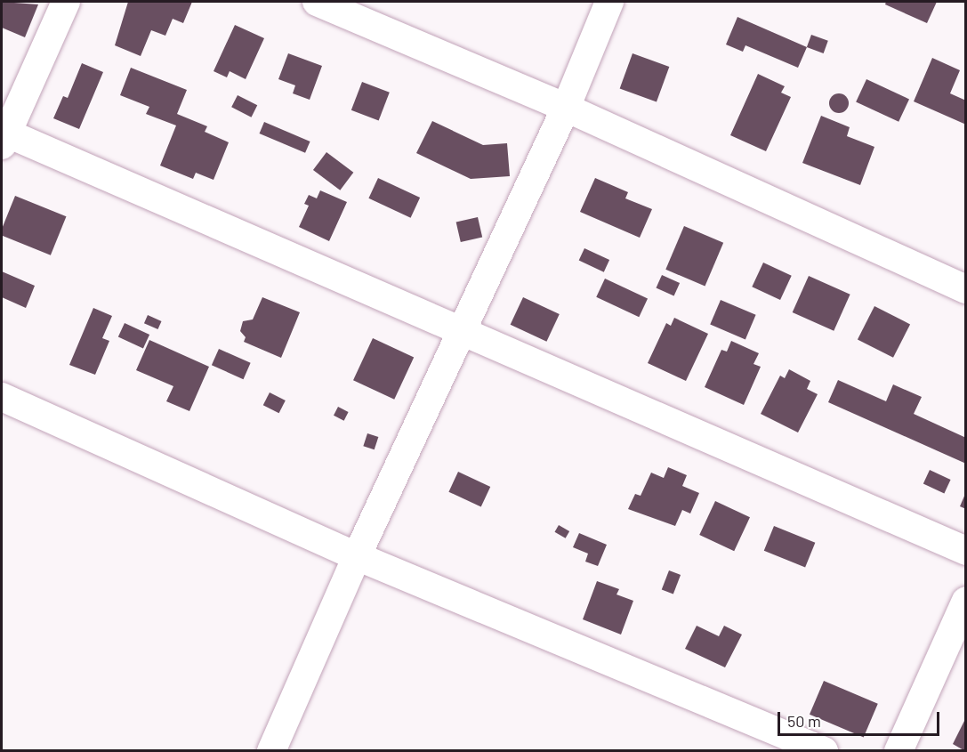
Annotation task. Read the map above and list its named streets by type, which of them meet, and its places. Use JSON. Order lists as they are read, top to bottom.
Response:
{
  "scale_bar": "50 m"
}
